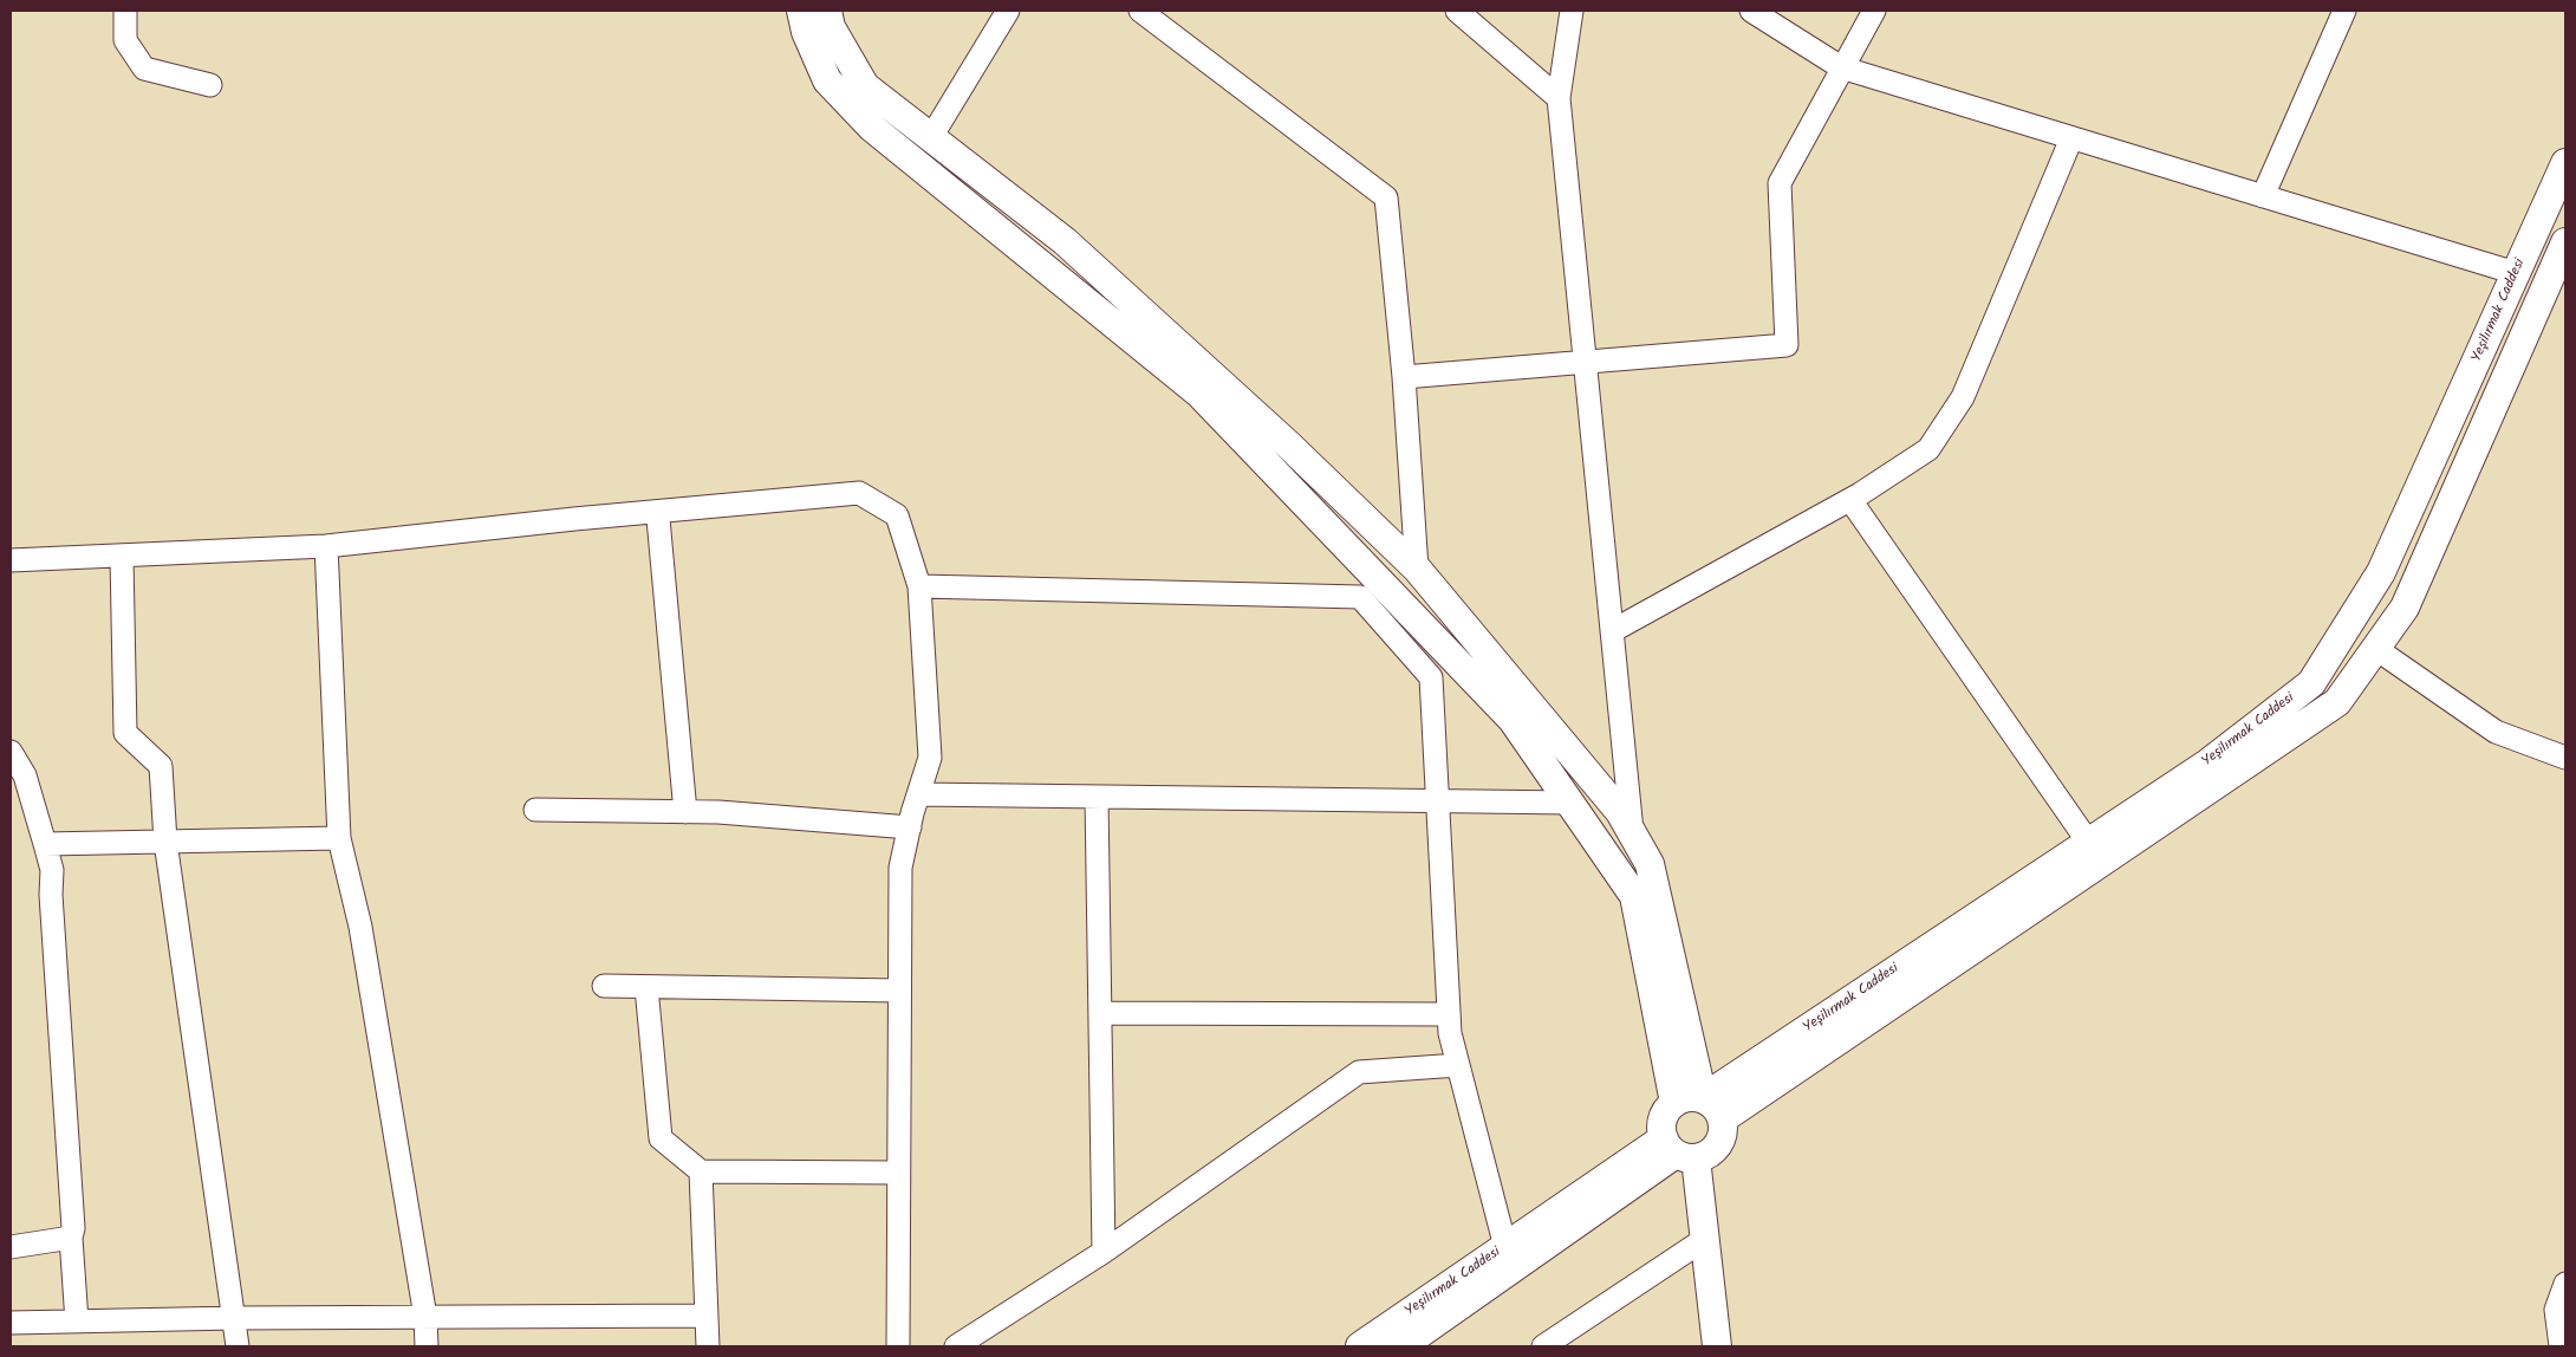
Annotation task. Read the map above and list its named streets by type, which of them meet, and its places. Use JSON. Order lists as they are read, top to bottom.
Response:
{
  "streets": {
    "main road": ["Yeşilırmak Caddesi"]
  }
}
